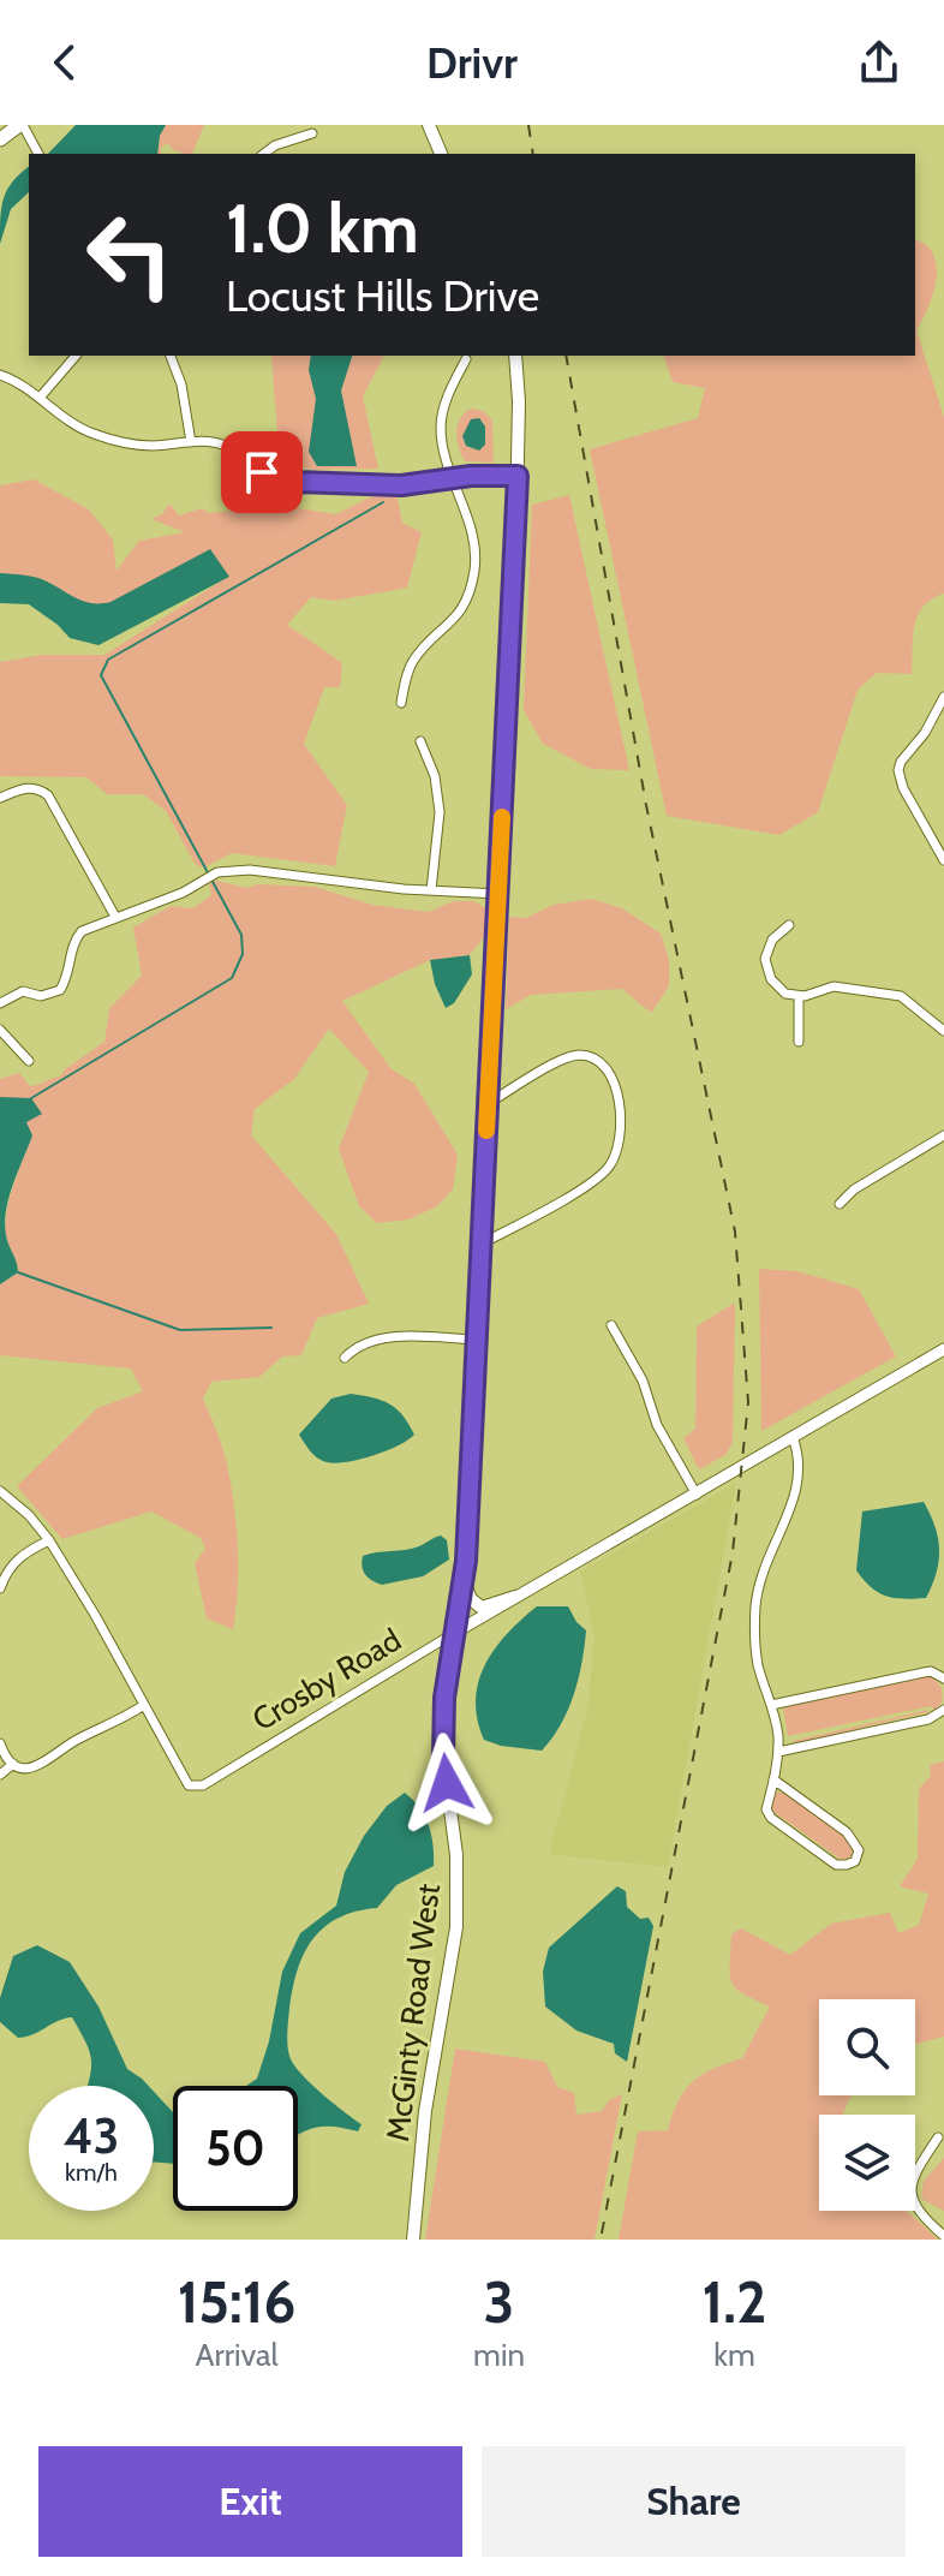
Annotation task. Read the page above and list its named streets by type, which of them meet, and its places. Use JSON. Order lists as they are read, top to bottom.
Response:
{
  "streets": {
    "main road": ["McGinty Road West"],
    "street": ["Crosby Road"]
  },
  "crossings": [
    ["Crosby Road", "McGinty Road West"]
  ],
  "page": {
    "header": "Drivr",
    "turn": ["1.0 km", "Locust Hills Drive"],
    "speed": "43 km/h",
    "limit": "50",
    "eta": [
      "15:16",
      "Arrival",
      "3",
      "min",
      "1.2",
      "km"
    ],
    "buttons": ["Exit", "Share"]
  }
}
